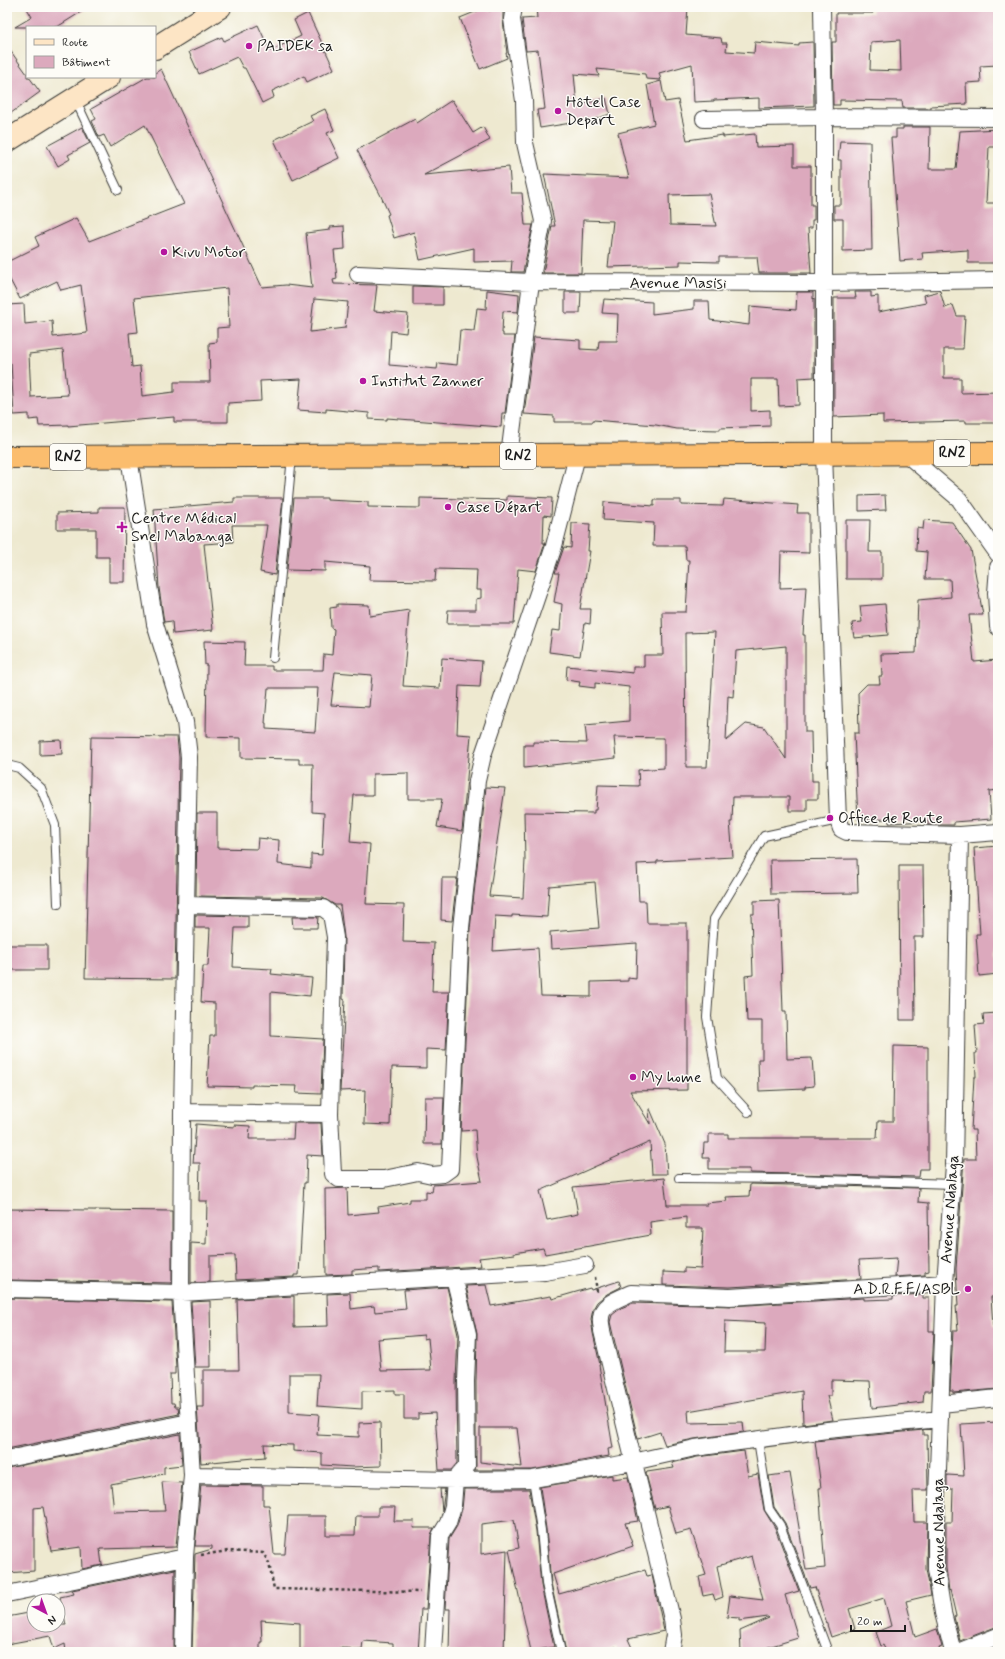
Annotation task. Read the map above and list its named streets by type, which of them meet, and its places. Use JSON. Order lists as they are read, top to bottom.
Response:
{
  "streets": {
    "highway": ["RN2"],
    "street": ["Avenue Masisi", "Avenue Ndalaga"]
  },
  "places": {
    "other": [
      "PAIDEK sa",
      "Hôtel Case Depart",
      "Kivu Motor",
      "Institut Zanner",
      "Case Départ",
      "Office de Route",
      "My home",
      "A.D.R.F.F/ASBL"
    ],
    "health": ["Centre Médical Snel Mabanga"]
  },
  "legend": ["Route", "Bâtiment"],
  "scale_bar": "20 m",
  "north": "bottom right"
}
